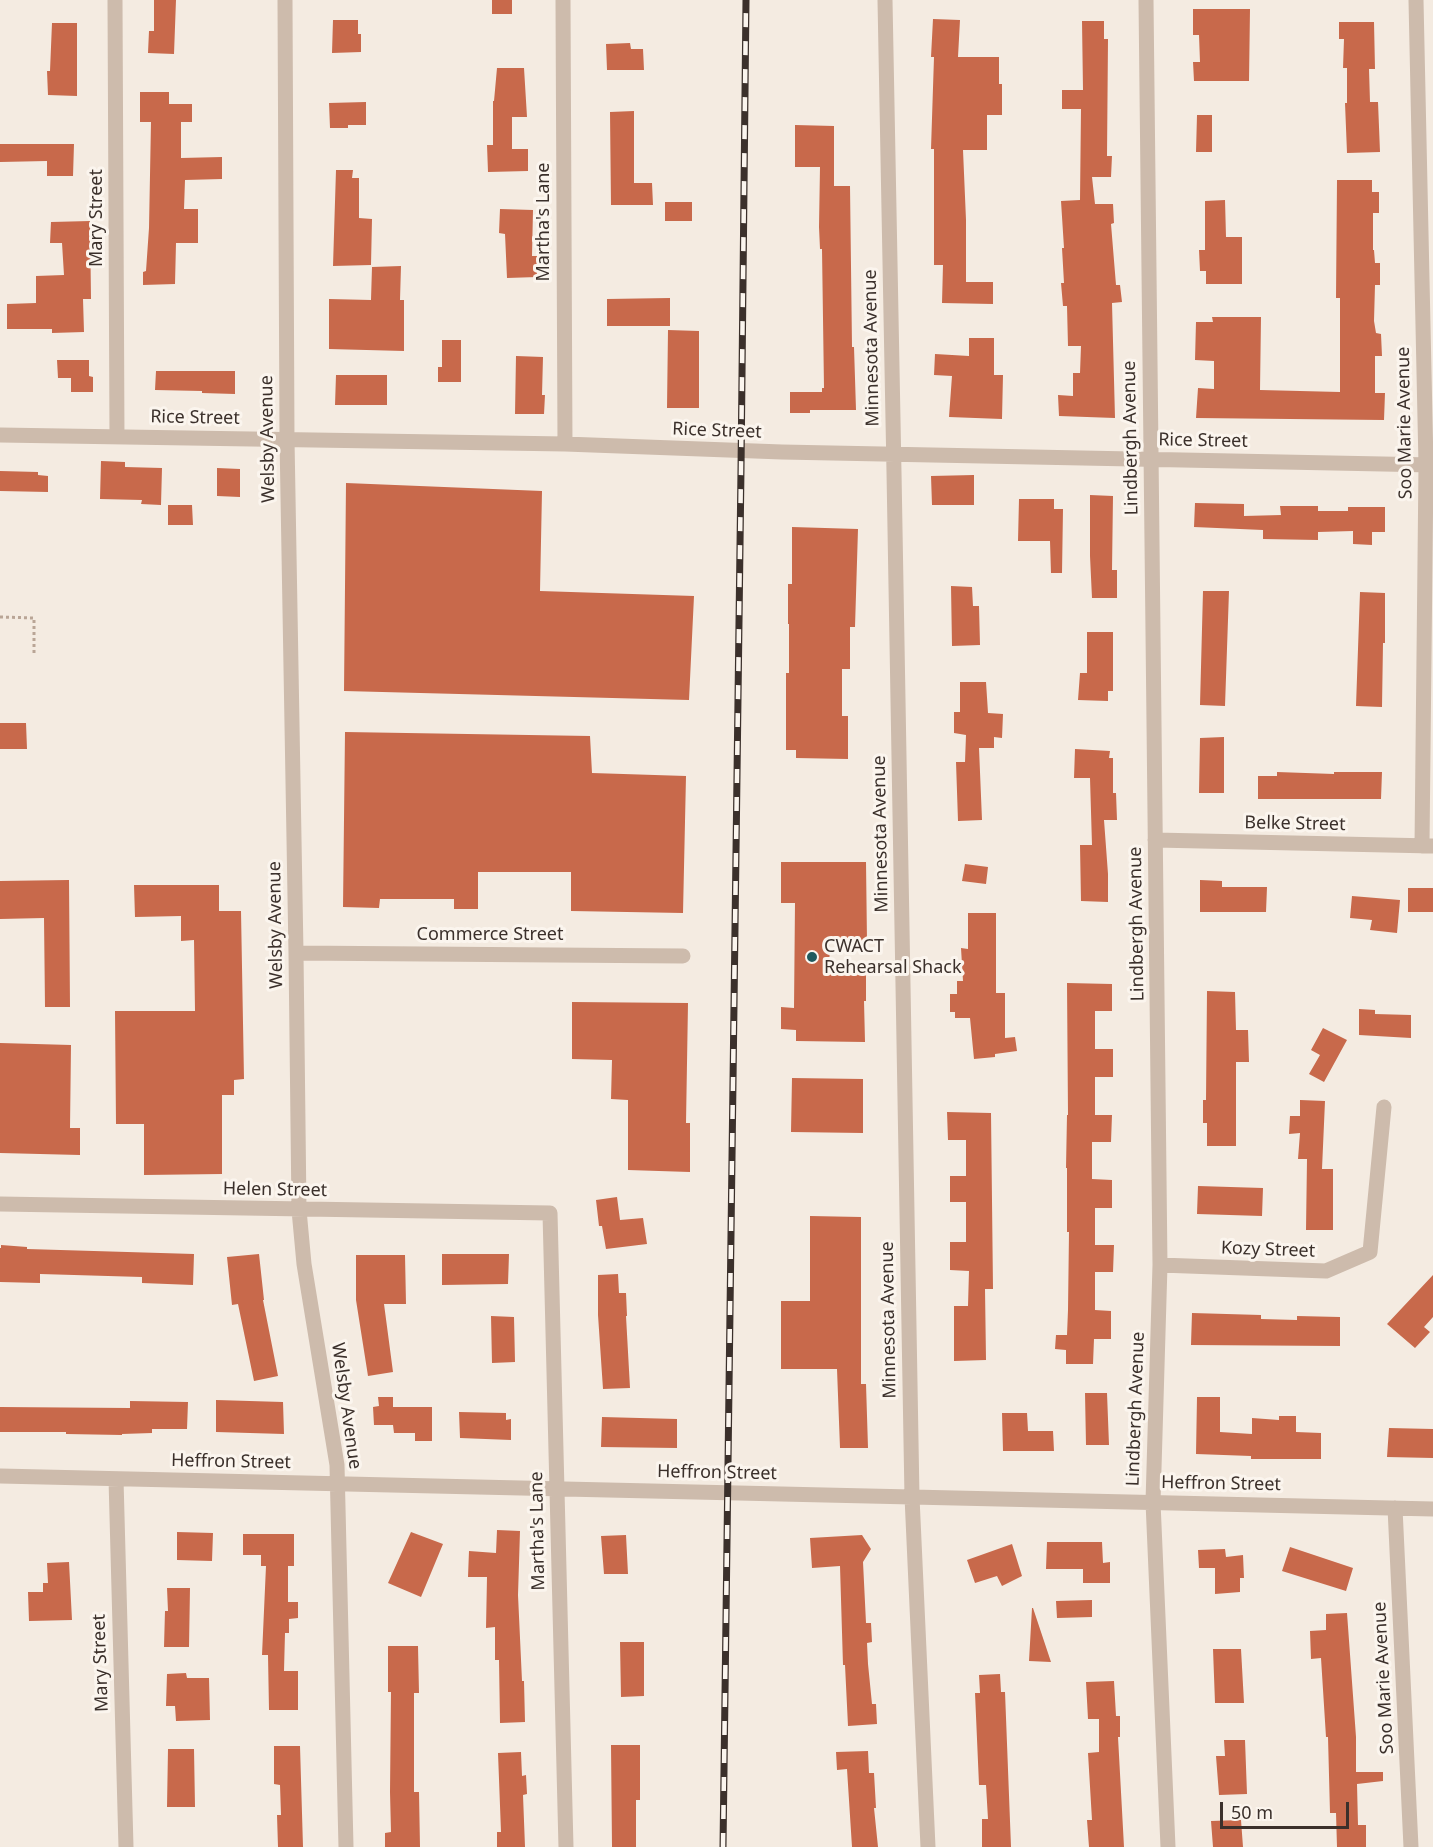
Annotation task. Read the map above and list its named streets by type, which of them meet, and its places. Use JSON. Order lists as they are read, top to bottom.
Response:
{
  "streets": {
    "street": [
      "Mary Street",
      "Martha's Lane",
      "Minnesota Avenue",
      "Rice Street",
      "Soo Marie Avenue",
      "Lindbergh Avenue",
      "Welsby Avenue",
      "Belke Street",
      "Commerce Street",
      "Helen Street",
      "Kozy Street",
      "Heffron Street"
    ]
  },
  "crossings": [
    ["Mary Street", "Rice Street"],
    ["Mary Street", "Heffron Street"],
    ["Martha's Lane", "Rice Street"],
    ["Martha's Lane", "Helen Street"],
    ["Martha's Lane", "Heffron Street"],
    ["Minnesota Avenue", "Rice Street"],
    ["Minnesota Avenue", "Heffron Street"],
    ["Rice Street", "Soo Marie Avenue"],
    ["Rice Street", "Lindbergh Avenue"],
    ["Rice Street", "Welsby Avenue"],
    ["Soo Marie Avenue", "Belke Street"],
    ["Soo Marie Avenue", "Heffron Street"],
    ["Lindbergh Avenue", "Belke Street"],
    ["Lindbergh Avenue", "Kozy Street"],
    ["Lindbergh Avenue", "Heffron Street"],
    ["Welsby Avenue", "Commerce Street"],
    ["Welsby Avenue", "Helen Street"],
    ["Welsby Avenue", "Heffron Street"]
  ],
  "places": ["CWACT Rehearsal Shack"],
  "scale_bar": "50 m"
}
